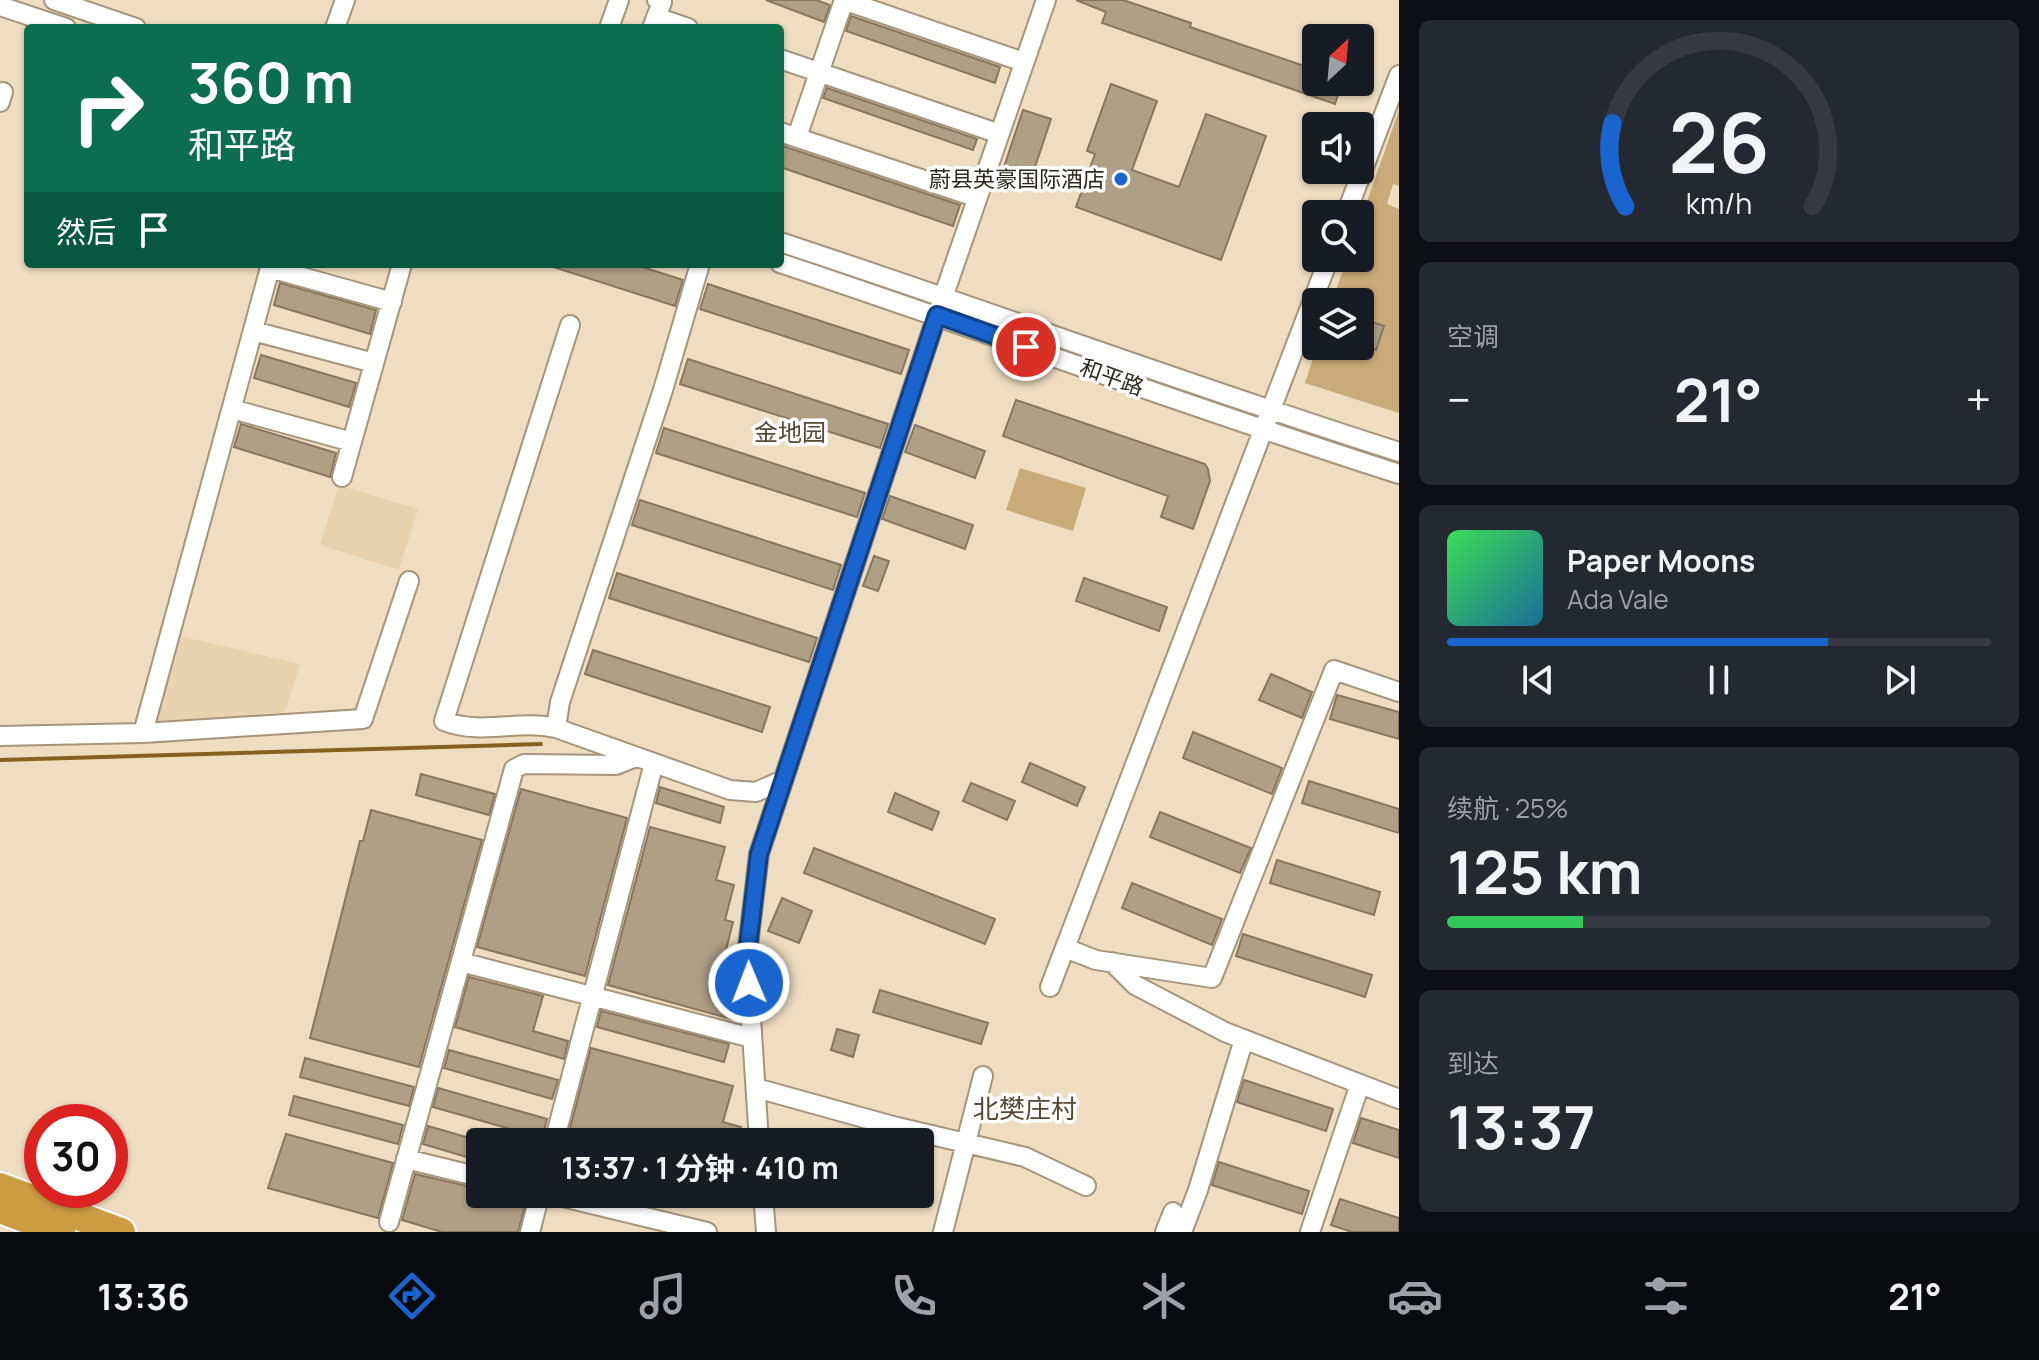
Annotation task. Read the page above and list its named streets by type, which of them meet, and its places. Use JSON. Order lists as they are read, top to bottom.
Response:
{
  "streets": {
    "street": ["和平路"]
  },
  "districts": ["金地园", "北樊庄村"],
  "places": ["蔚县英豪国际酒店"],
  "north": "top right",
  "page": {
    "turn": ["360 m", "和平路"],
    "then": "然后",
    "tile": [
      "空调",
      ["续航 · 25%", "125 km"],
      ["到达", "13:37"]
    ],
    "heat": ["−", "21°", "+"],
    "song": ["Paper Moons", "Ada Vale"],
    "limit": "30",
    "trip": "13:37 · 1 分钟 · 410 m",
    "tabs": ["13:36", "21°"],
    "gauge": ["26", "km/h"]
  }
}
